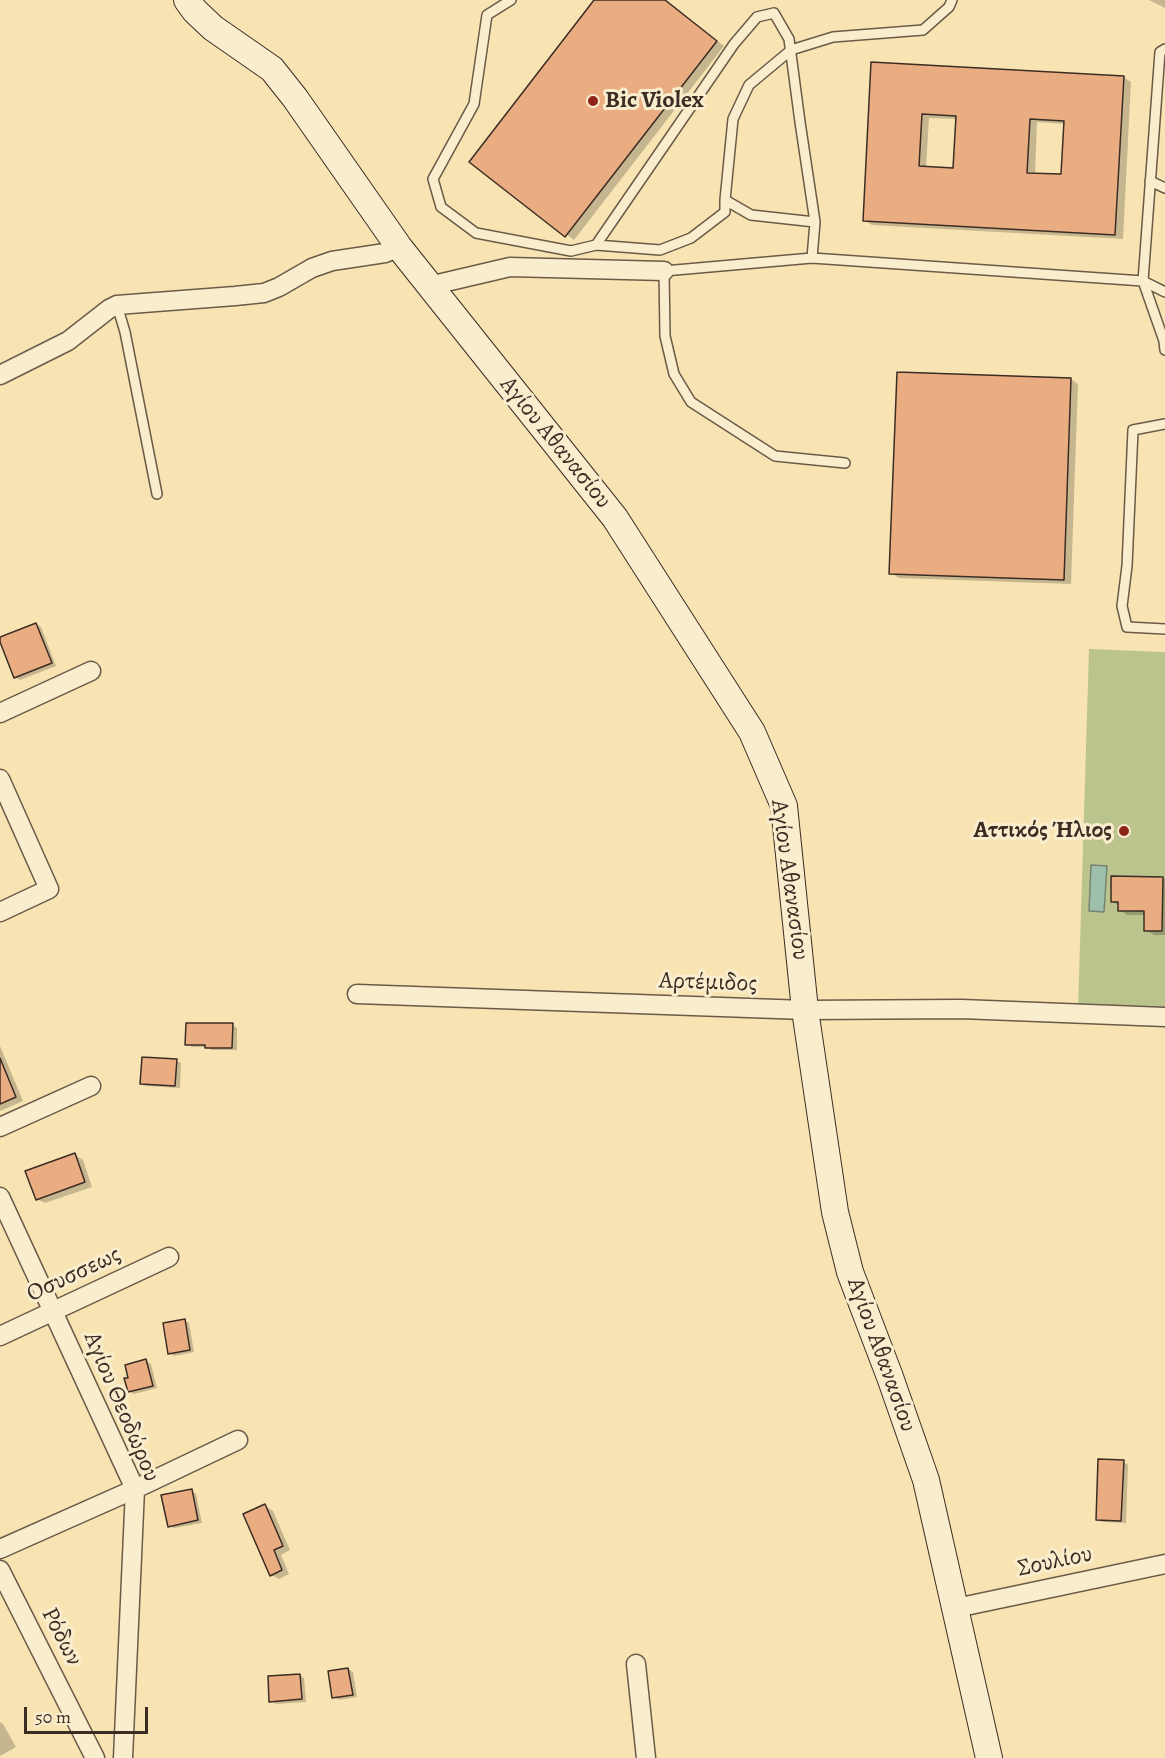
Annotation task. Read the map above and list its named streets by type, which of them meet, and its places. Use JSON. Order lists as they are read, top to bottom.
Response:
{
  "streets": {
    "street": [
      "Αγίου Αθανασίου",
      "Αρτέμιδος",
      "Οσυσσεως",
      "Αγίου Θεοδώρου",
      "Σουλίου",
      "Ρόδων"
    ]
  },
  "crossings": [
    ["Αγίου Αθανασίου", "Αρτέμιδος"],
    ["Αγίου Αθανασίου", "Σουλίου"],
    ["Οσυσσεως", "Αγίου Θεοδώρου"]
  ],
  "places": ["Bic Violex", "Αττικός Ήλιος"],
  "scale_bar": "50 m"
}
